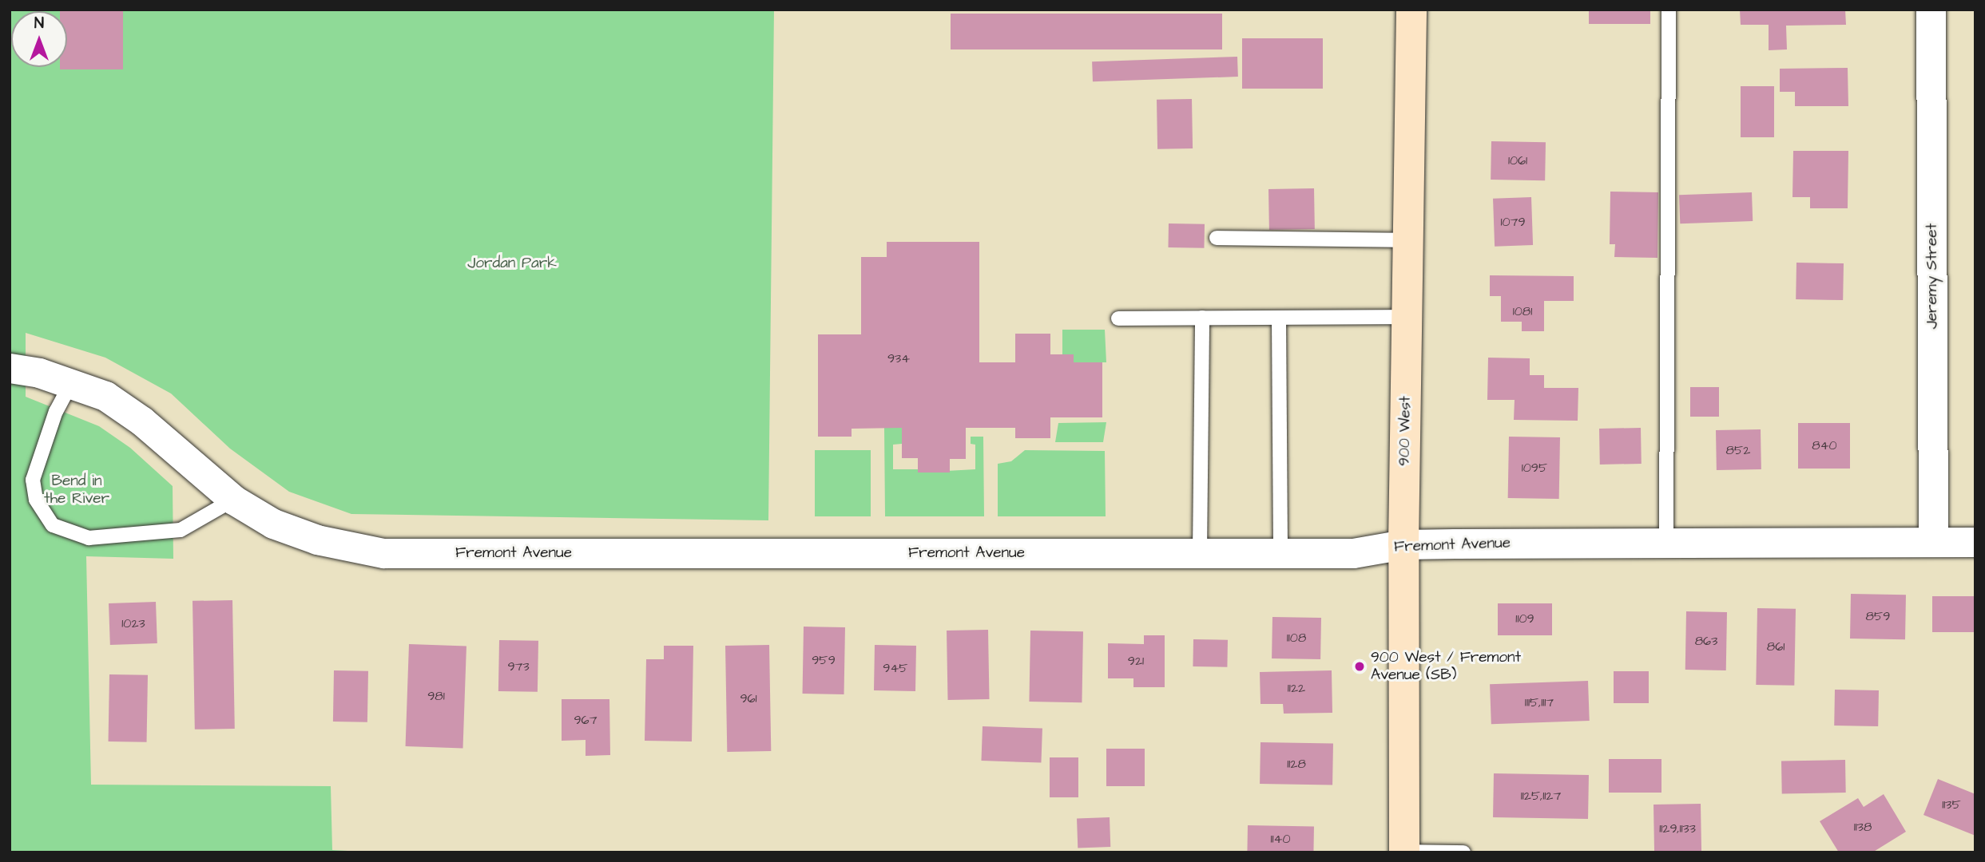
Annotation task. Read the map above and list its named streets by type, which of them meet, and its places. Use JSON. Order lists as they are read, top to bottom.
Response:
{
  "streets": {
    "main road": ["900 West"],
    "street": ["Jeremy Street", "Fremont Avenue"]
  },
  "crossings": [
    ["Jeremy Street", "Fremont Avenue"],
    ["900 West", "Fremont Avenue"]
  ],
  "parks": ["Jordan Park", "Bend in the River"],
  "places": ["900 West / Fremont Avenue (SB)"],
  "house_numbers": [
    "1061",
    "1079",
    "1081",
    "934",
    "840",
    "852",
    "1095",
    "859",
    "1109",
    "1023",
    "1108",
    "863",
    "861",
    "959",
    "921",
    "973",
    "945",
    "1122",
    "981",
    "961",
    "1115,1117",
    "967",
    "1128",
    "1125,1127",
    "1135",
    "1138",
    "1129,1133",
    "1140"
  ],
  "north": "top"
}
